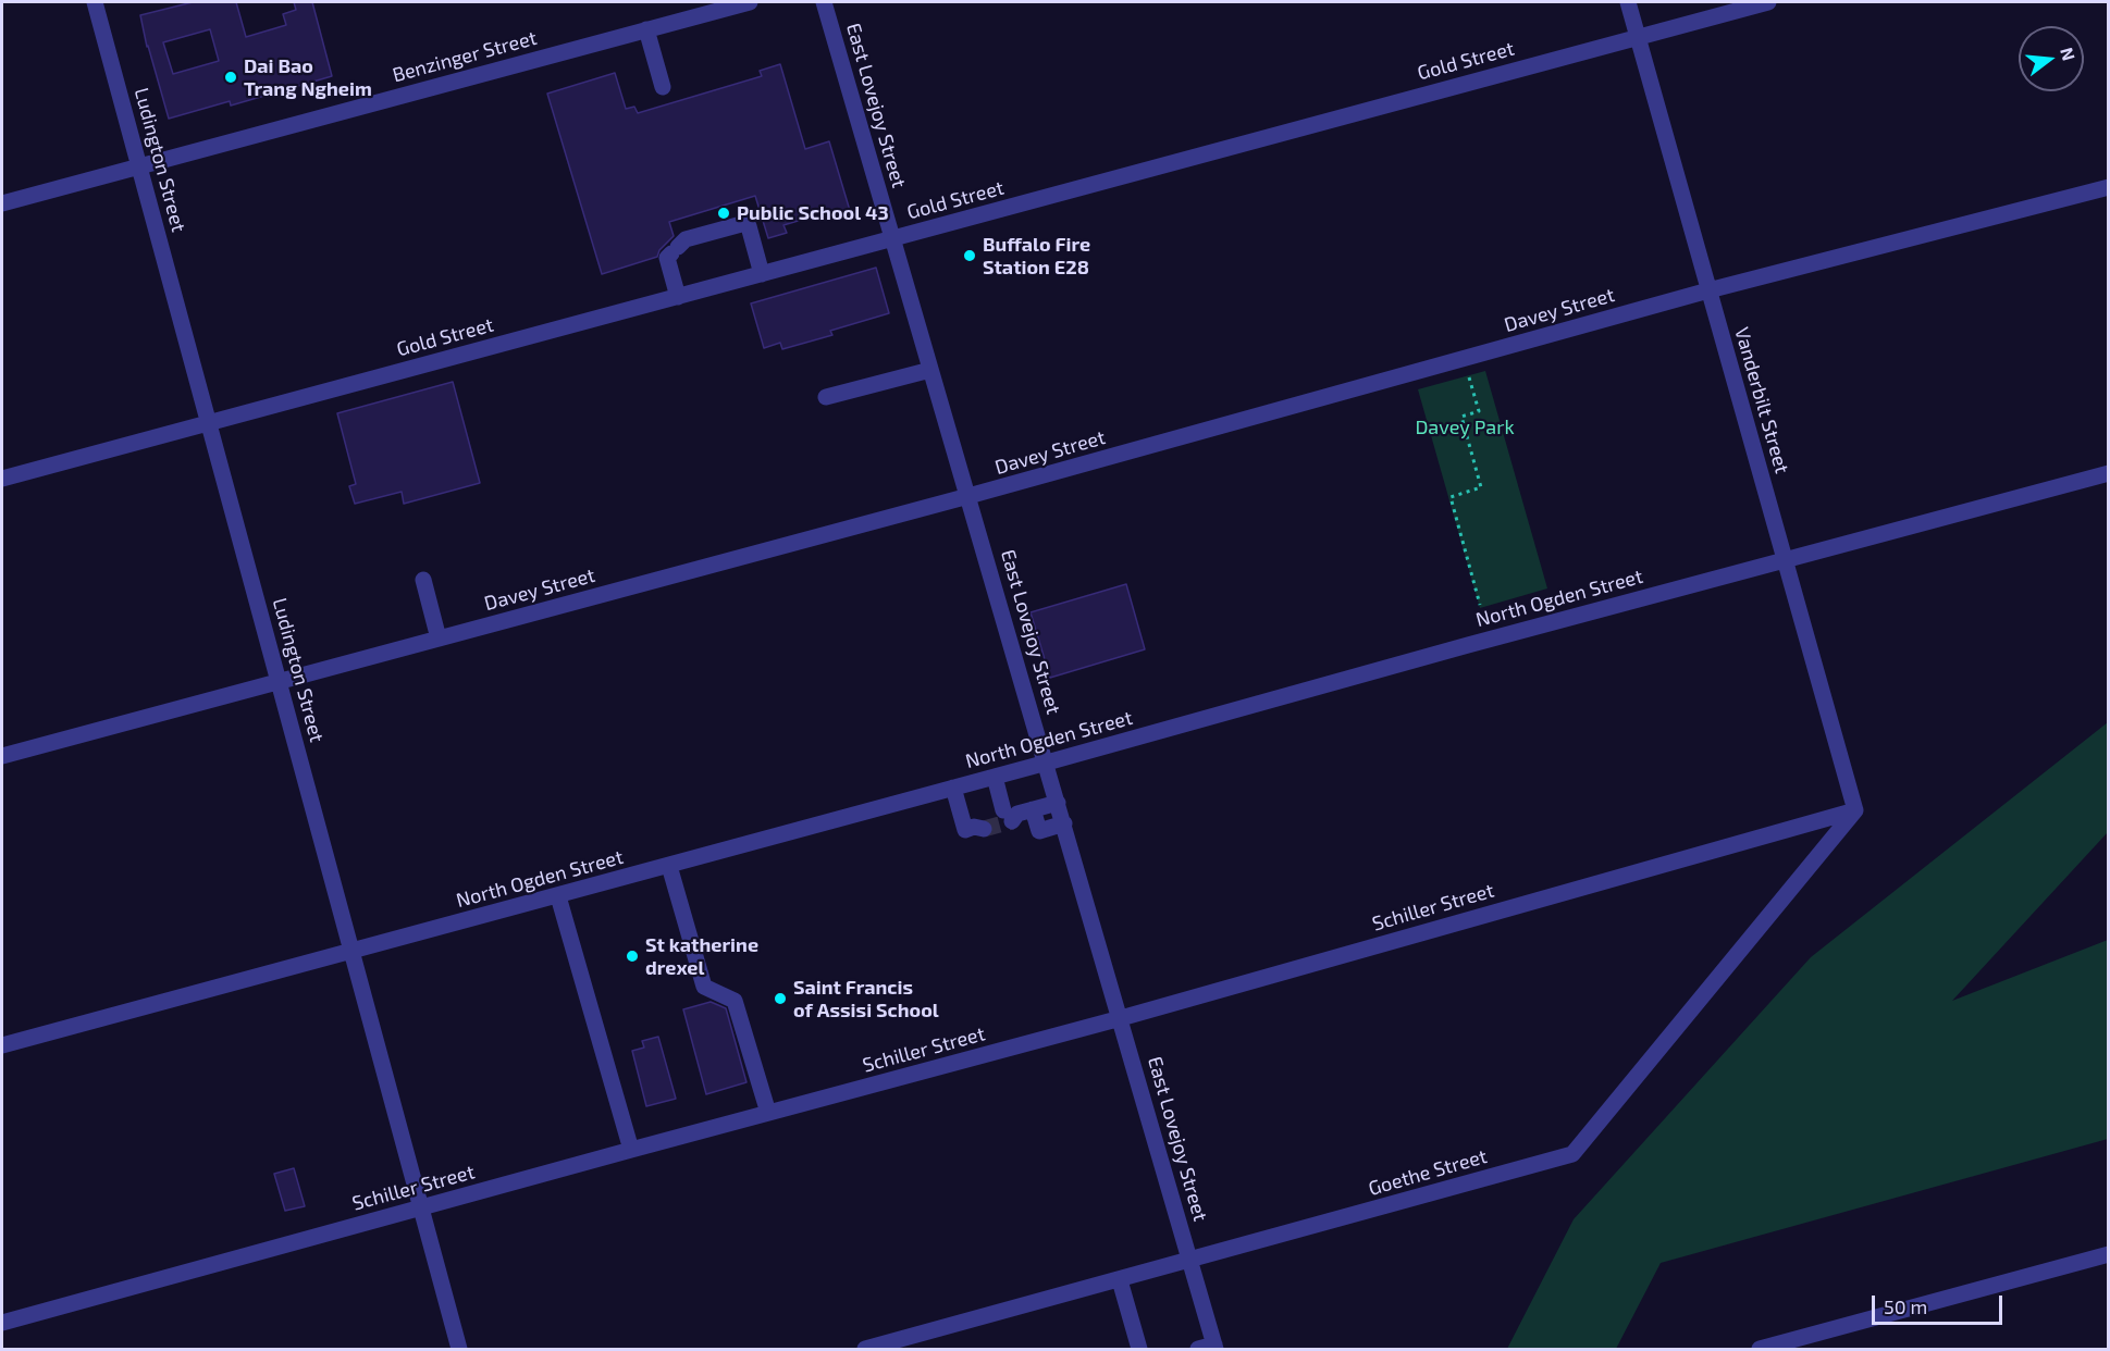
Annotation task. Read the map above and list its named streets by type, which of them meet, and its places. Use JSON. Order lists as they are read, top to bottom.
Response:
{
  "streets": {
    "street": [
      "Benzinger Street",
      "Gold Street",
      "East Lovejoy Street",
      "Ludington Street",
      "Davey Street",
      "Vanderbilt Street",
      "North Ogden Street",
      "Schiller Street",
      "Goethe Street"
    ]
  },
  "crossings": [
    ["Benzinger Street", "Ludington Street"],
    ["Gold Street", "East Lovejoy Street"],
    ["Gold Street", "Ludington Street"],
    ["Gold Street", "Vanderbilt Street"],
    ["East Lovejoy Street", "Davey Street"],
    ["East Lovejoy Street", "North Ogden Street"],
    ["East Lovejoy Street", "Schiller Street"],
    ["East Lovejoy Street", "Goethe Street"],
    ["Ludington Street", "Davey Street"],
    ["Ludington Street", "North Ogden Street"],
    ["Ludington Street", "Schiller Street"],
    ["Davey Street", "Vanderbilt Street"],
    ["Vanderbilt Street", "North Ogden Street"],
    ["Vanderbilt Street", "Schiller Street"],
    ["Vanderbilt Street", "Goethe Street"],
    ["Schiller Street", "Goethe Street"]
  ],
  "parks": ["Davey Park"],
  "places": [
    "Dai Bao Trang Ngheim",
    "Public School 43",
    "Buffalo Fire Station E28",
    "St katherine drexel",
    "Saint Francis of Assisi School"
  ],
  "scale_bar": "50 m",
  "north": "right"
}
